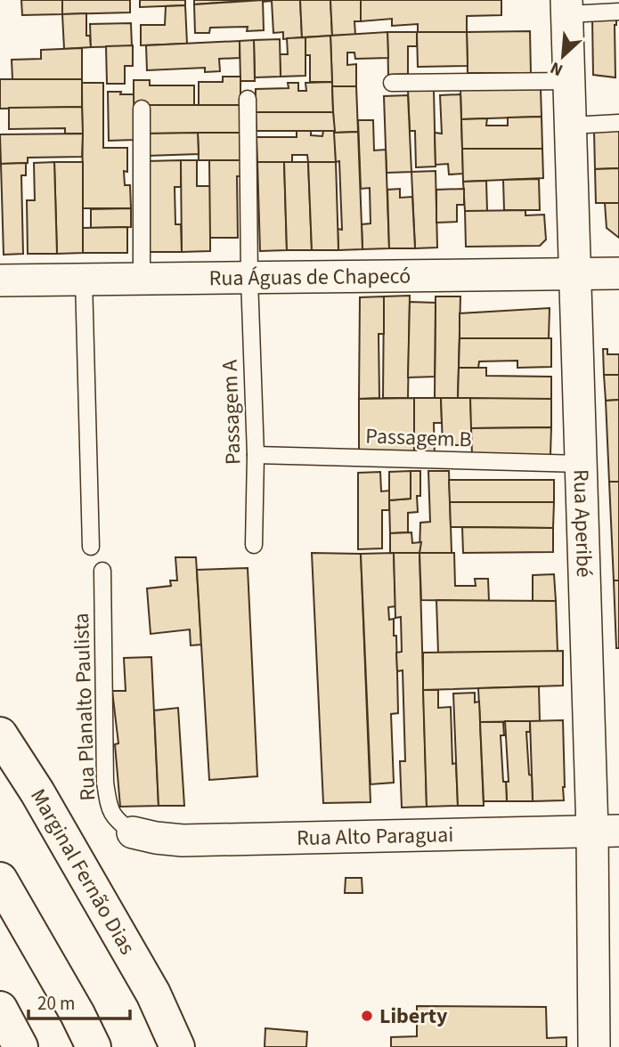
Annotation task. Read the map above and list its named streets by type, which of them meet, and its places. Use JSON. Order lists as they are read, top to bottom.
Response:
{
  "streets": {
    "highway": ["Marginal Fernão Dias"],
    "street": ["Rua Águas de Chapecó", "Rua Aperibé", "Rua Alto Paraguai"],
    "lane": ["Passagem A", "Passagem B", "Rua Planalto Paulista"]
  },
  "crossings": [
    ["Rua Águas de Chapecó", "Passagem A"],
    ["Rua Águas de Chapecó", "Rua Aperibé"],
    ["Passagem A", "Passagem B"],
    ["Passagem B", "Rua Aperibé"],
    ["Rua Aperibé", "Rua Alto Paraguai"],
    ["Rua Planalto Paulista", "Rua Alto Paraguai"]
  ],
  "places": ["Liberty"],
  "scale_bar": "20 m",
  "north": "bottom left"
}
